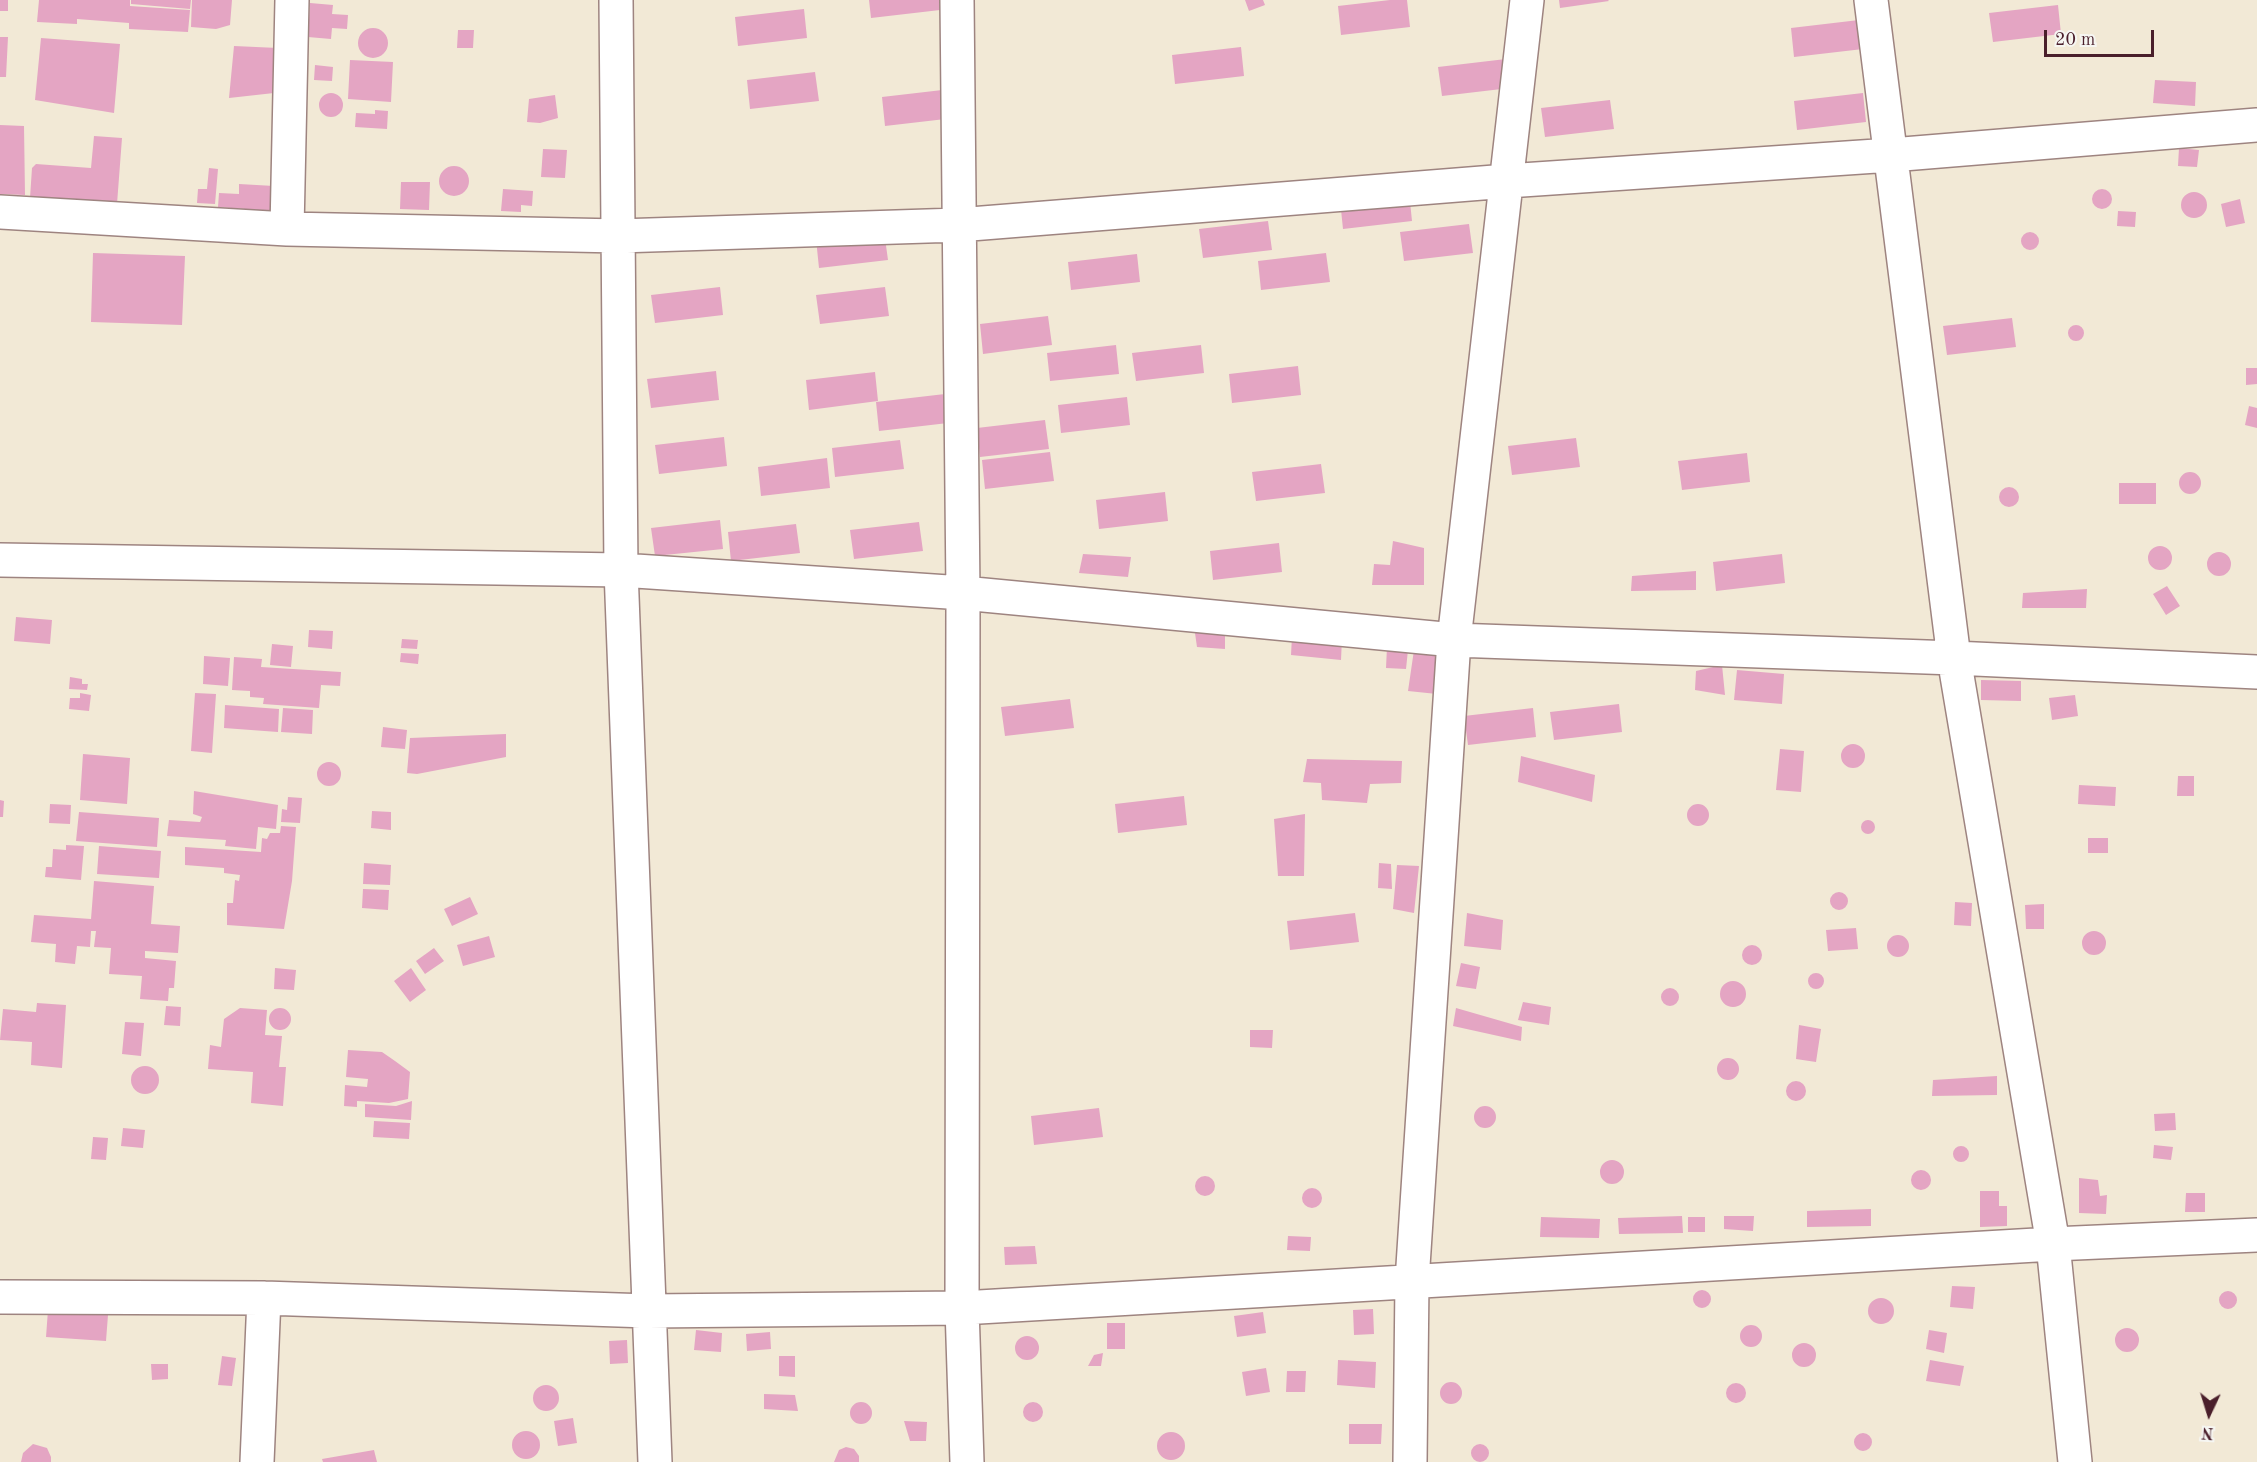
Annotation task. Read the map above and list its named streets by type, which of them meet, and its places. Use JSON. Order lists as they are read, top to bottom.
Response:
{
  "scale_bar": "20 m",
  "north": "bottom"
}
